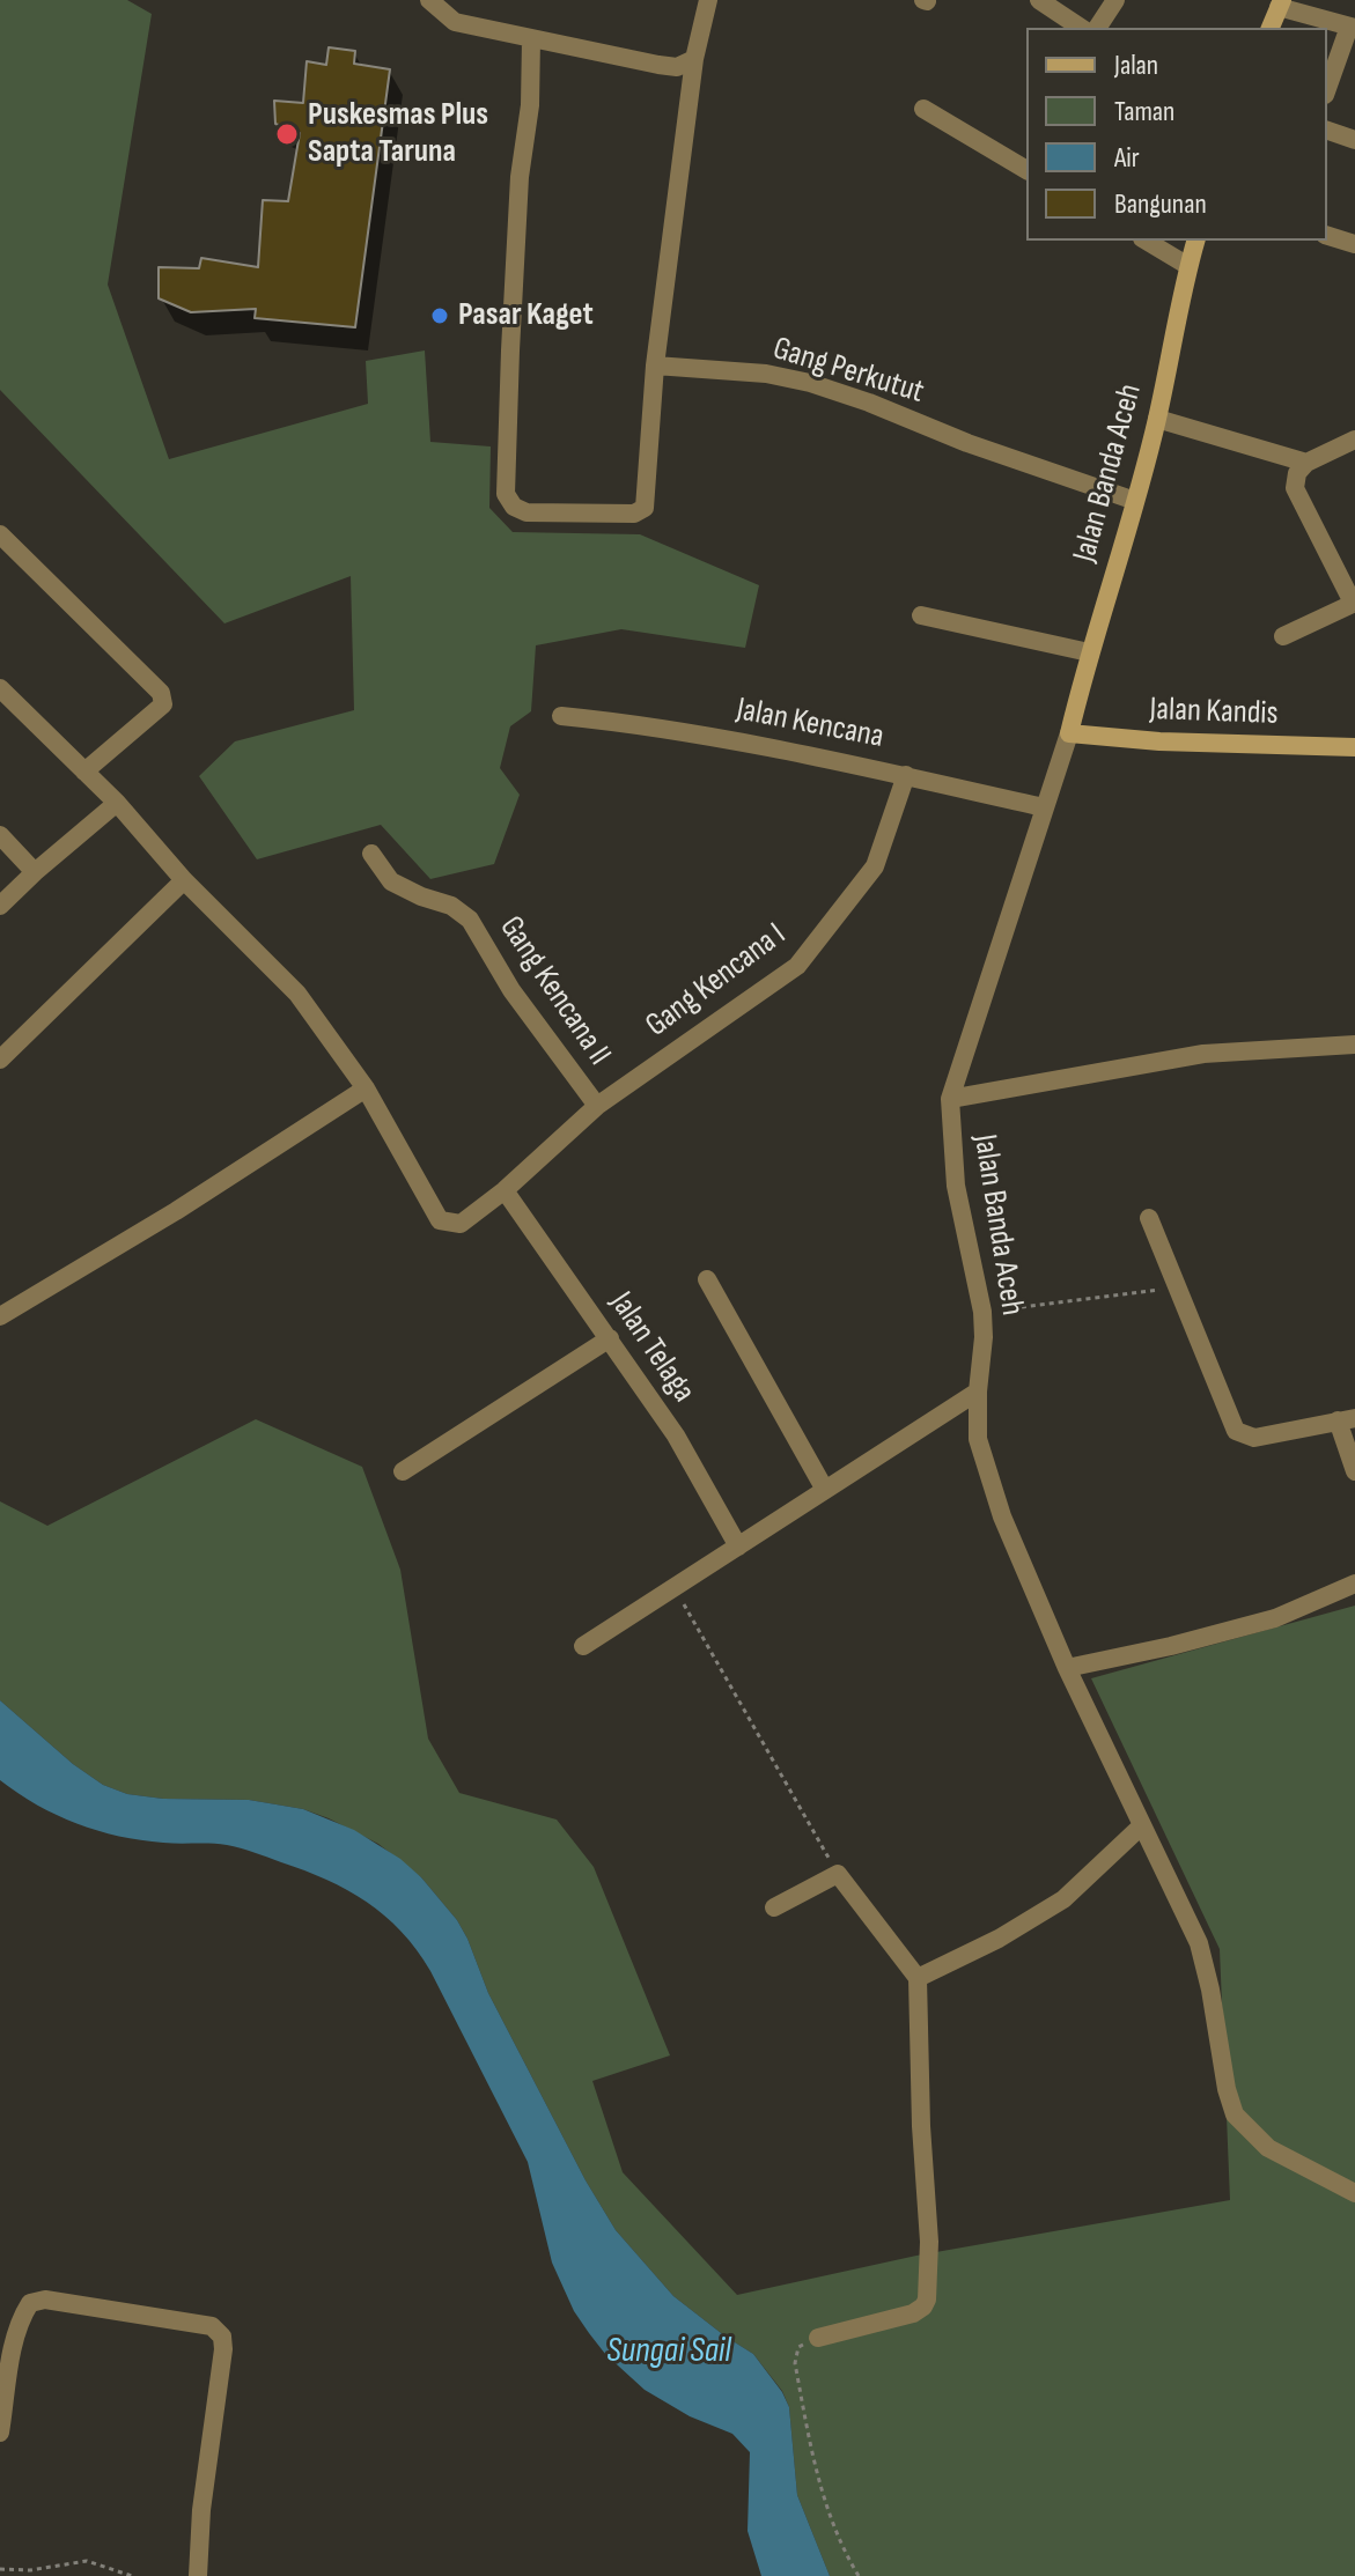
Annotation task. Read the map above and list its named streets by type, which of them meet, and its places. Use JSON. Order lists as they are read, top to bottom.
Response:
{
  "streets": {
    "street": [
      "Gang Perkutut",
      "Jalan Banda Aceh",
      "Jalan Kandis",
      "Jalan Kencana",
      "Gang Kencana I",
      "Gang Kencana II",
      "Jalan Telaga"
    ]
  },
  "crossings": [
    ["Gang Perkutut", "Jalan Banda Aceh"],
    ["Jalan Banda Aceh", "Jalan Kandis"],
    ["Jalan Banda Aceh", "Jalan Kencana"],
    ["Jalan Kencana", "Gang Kencana I"],
    ["Gang Kencana I", "Gang Kencana II"],
    ["Gang Kencana I", "Jalan Telaga"]
  ],
  "water": ["Sungai Sail"],
  "places": ["Puskesmas Plus Sapta Taruna", "Pasar Kaget"],
  "legend": [
    "Jalan",
    "Taman",
    "Air",
    "Bangunan"
  ]
}
